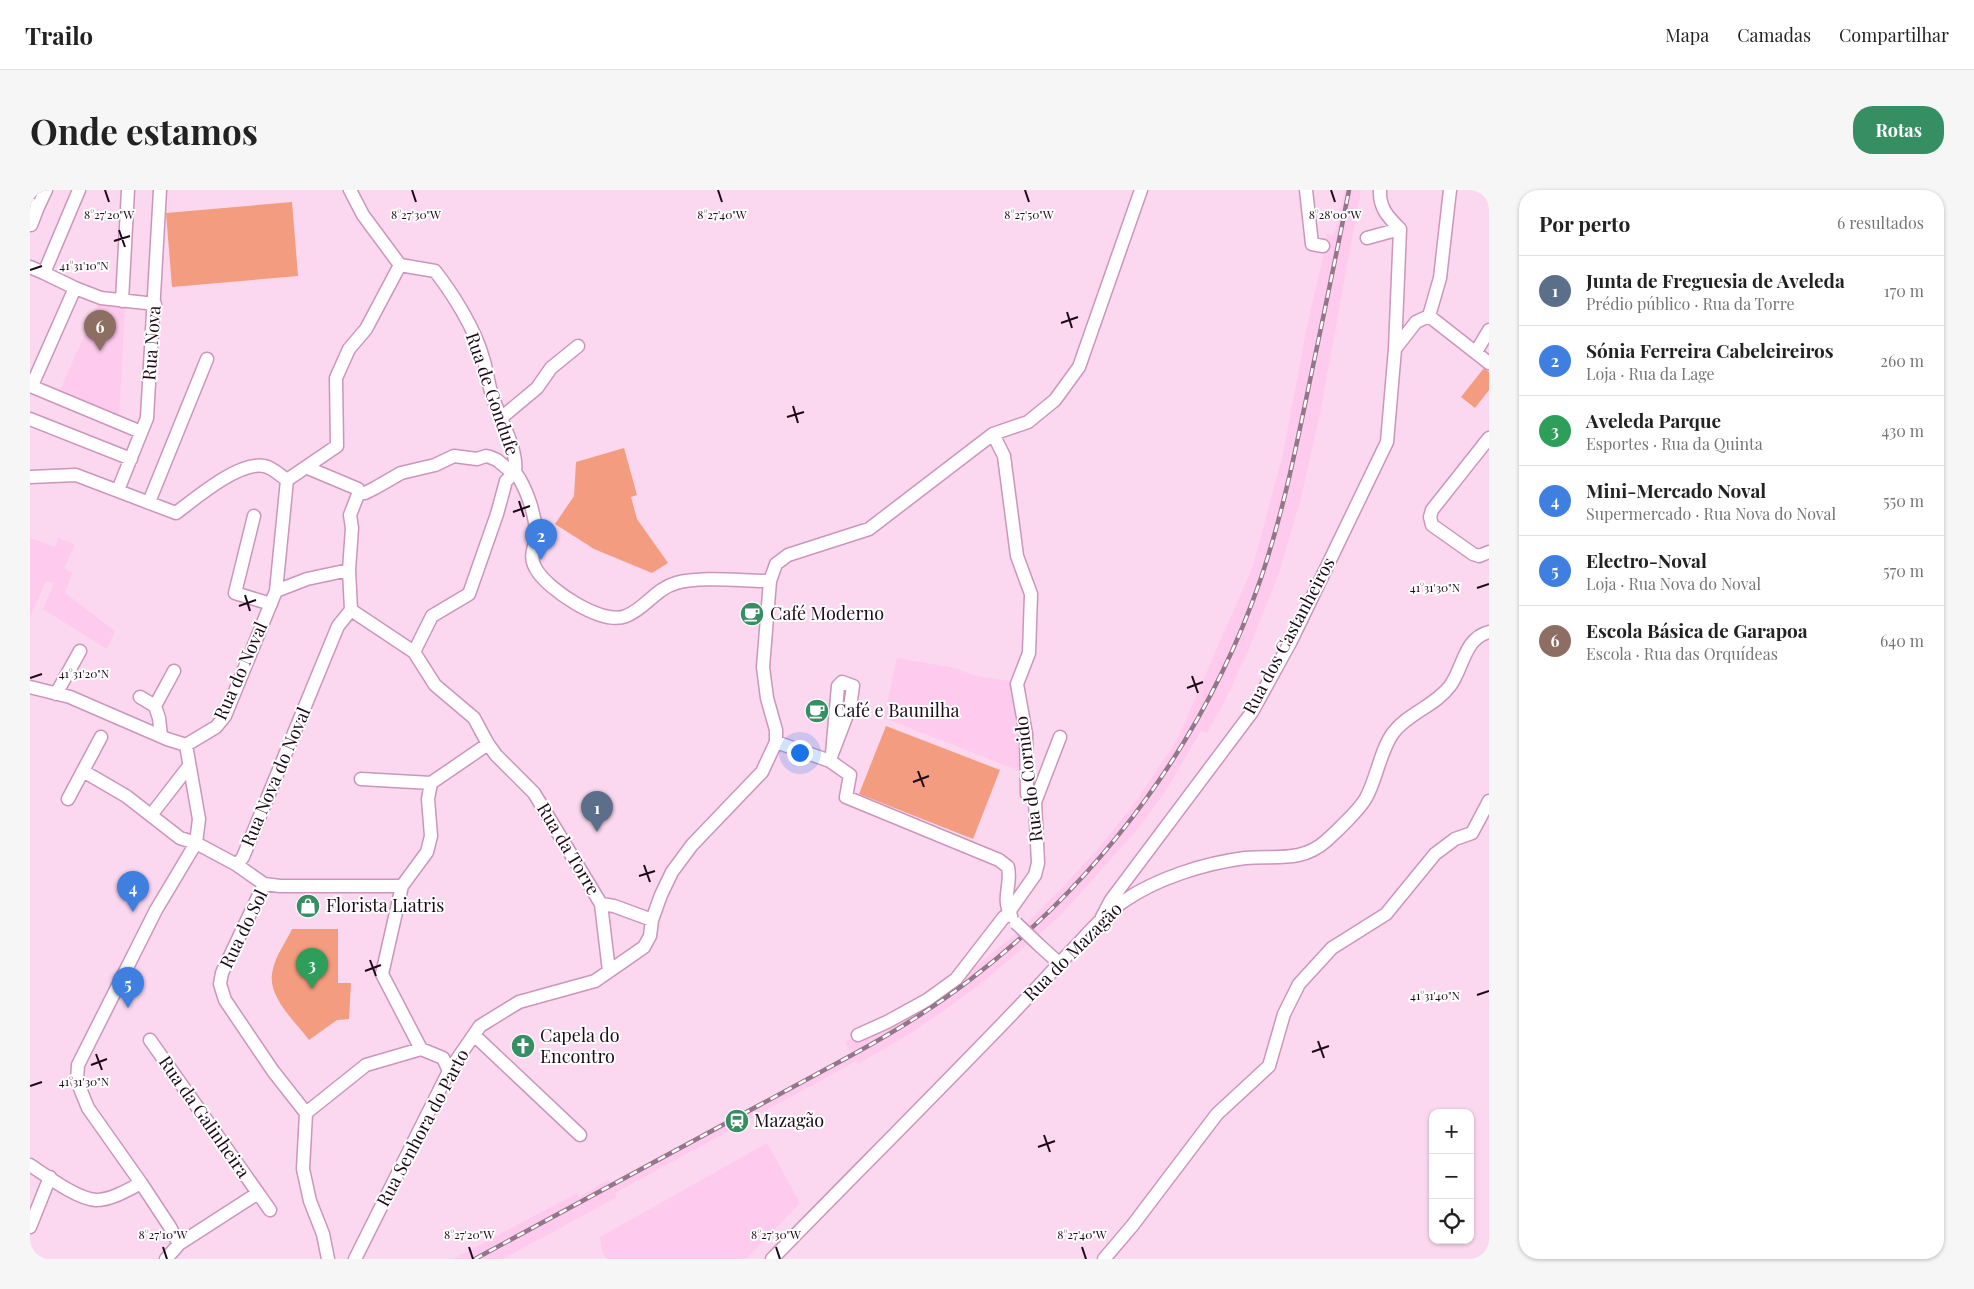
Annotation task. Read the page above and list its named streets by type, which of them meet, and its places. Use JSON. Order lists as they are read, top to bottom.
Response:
{
  "streets": {
    "street": [
      "Rua Nova",
      "Rua de Gondufe",
      "Rua dos Castanheiros",
      "Rua do Noval",
      "Rua Nova do Noval",
      "Rua do Cornido",
      "Rua da Torre",
      "Rua do Sol",
      "Rua do Mazagão",
      "Rua da Galinheira",
      "Rua Senhora do Parto"
    ]
  },
  "crossings": [
    ["Rua dos Castanheiros", "Rua do Mazagão"],
    ["Rua da Torre", "Rua Senhora do Parto"]
  ],
  "places": {
    "cafe": ["Café Moderno", "Café e Baunilha"],
    "shop": ["Florista Liatris"],
    "church": ["Capela do Encontro"],
    "station": ["Mazagão"]
  },
  "page": {
    "header": "Trailo",
    "nav": ["Mapa", "Camadas", "Compartilhar"],
    "buttons": "Rotas",
    "title": "Onde estamos",
    "heading": ["Por perto", "6 resultados"],
    "list": [
      {
        "mark": "1",
        "name": "Junta de Freguesia de Aveleda",
        "note": "Prédio público · Rua da Torre",
        "value": "170 m"
      },
      {
        "mark": "2",
        "name": "Sónia Ferreira Cabeleireiros",
        "note": "Loja · Rua da Lage",
        "value": "260 m"
      },
      {
        "mark": "3",
        "name": "Aveleda Parque",
        "note": "Esportes · Rua da Quinta",
        "value": "430 m"
      },
      {
        "mark": "4",
        "name": "Mini-Mercado Noval",
        "note": "Supermercado · Rua Nova do Noval",
        "value": "550 m"
      },
      {
        "mark": "5",
        "name": "Electro-Noval",
        "note": "Loja · Rua Nova do Noval",
        "value": "570 m"
      },
      {
        "mark": "6",
        "name": "Escola Básica de Garapoa",
        "note": "Escola · Rua das Orquídeas",
        "value": "640 m"
      }
    ],
    "pins": [
      "6",
      "2",
      "1",
      "4",
      "3",
      "5"
    ],
    "map_buttons": ["+", "−"]
  },
  "coordinates": [
    "8°27'20\"W",
    "8°27'30\"W",
    "8°27'40\"W",
    "8°27'50\"W",
    "8°28'00\"W",
    "41°31'10\"N",
    "41°31'30\"N",
    "41°31'20\"N",
    "41°31'40\"N",
    "8°27'10\"W"
  ]
}
